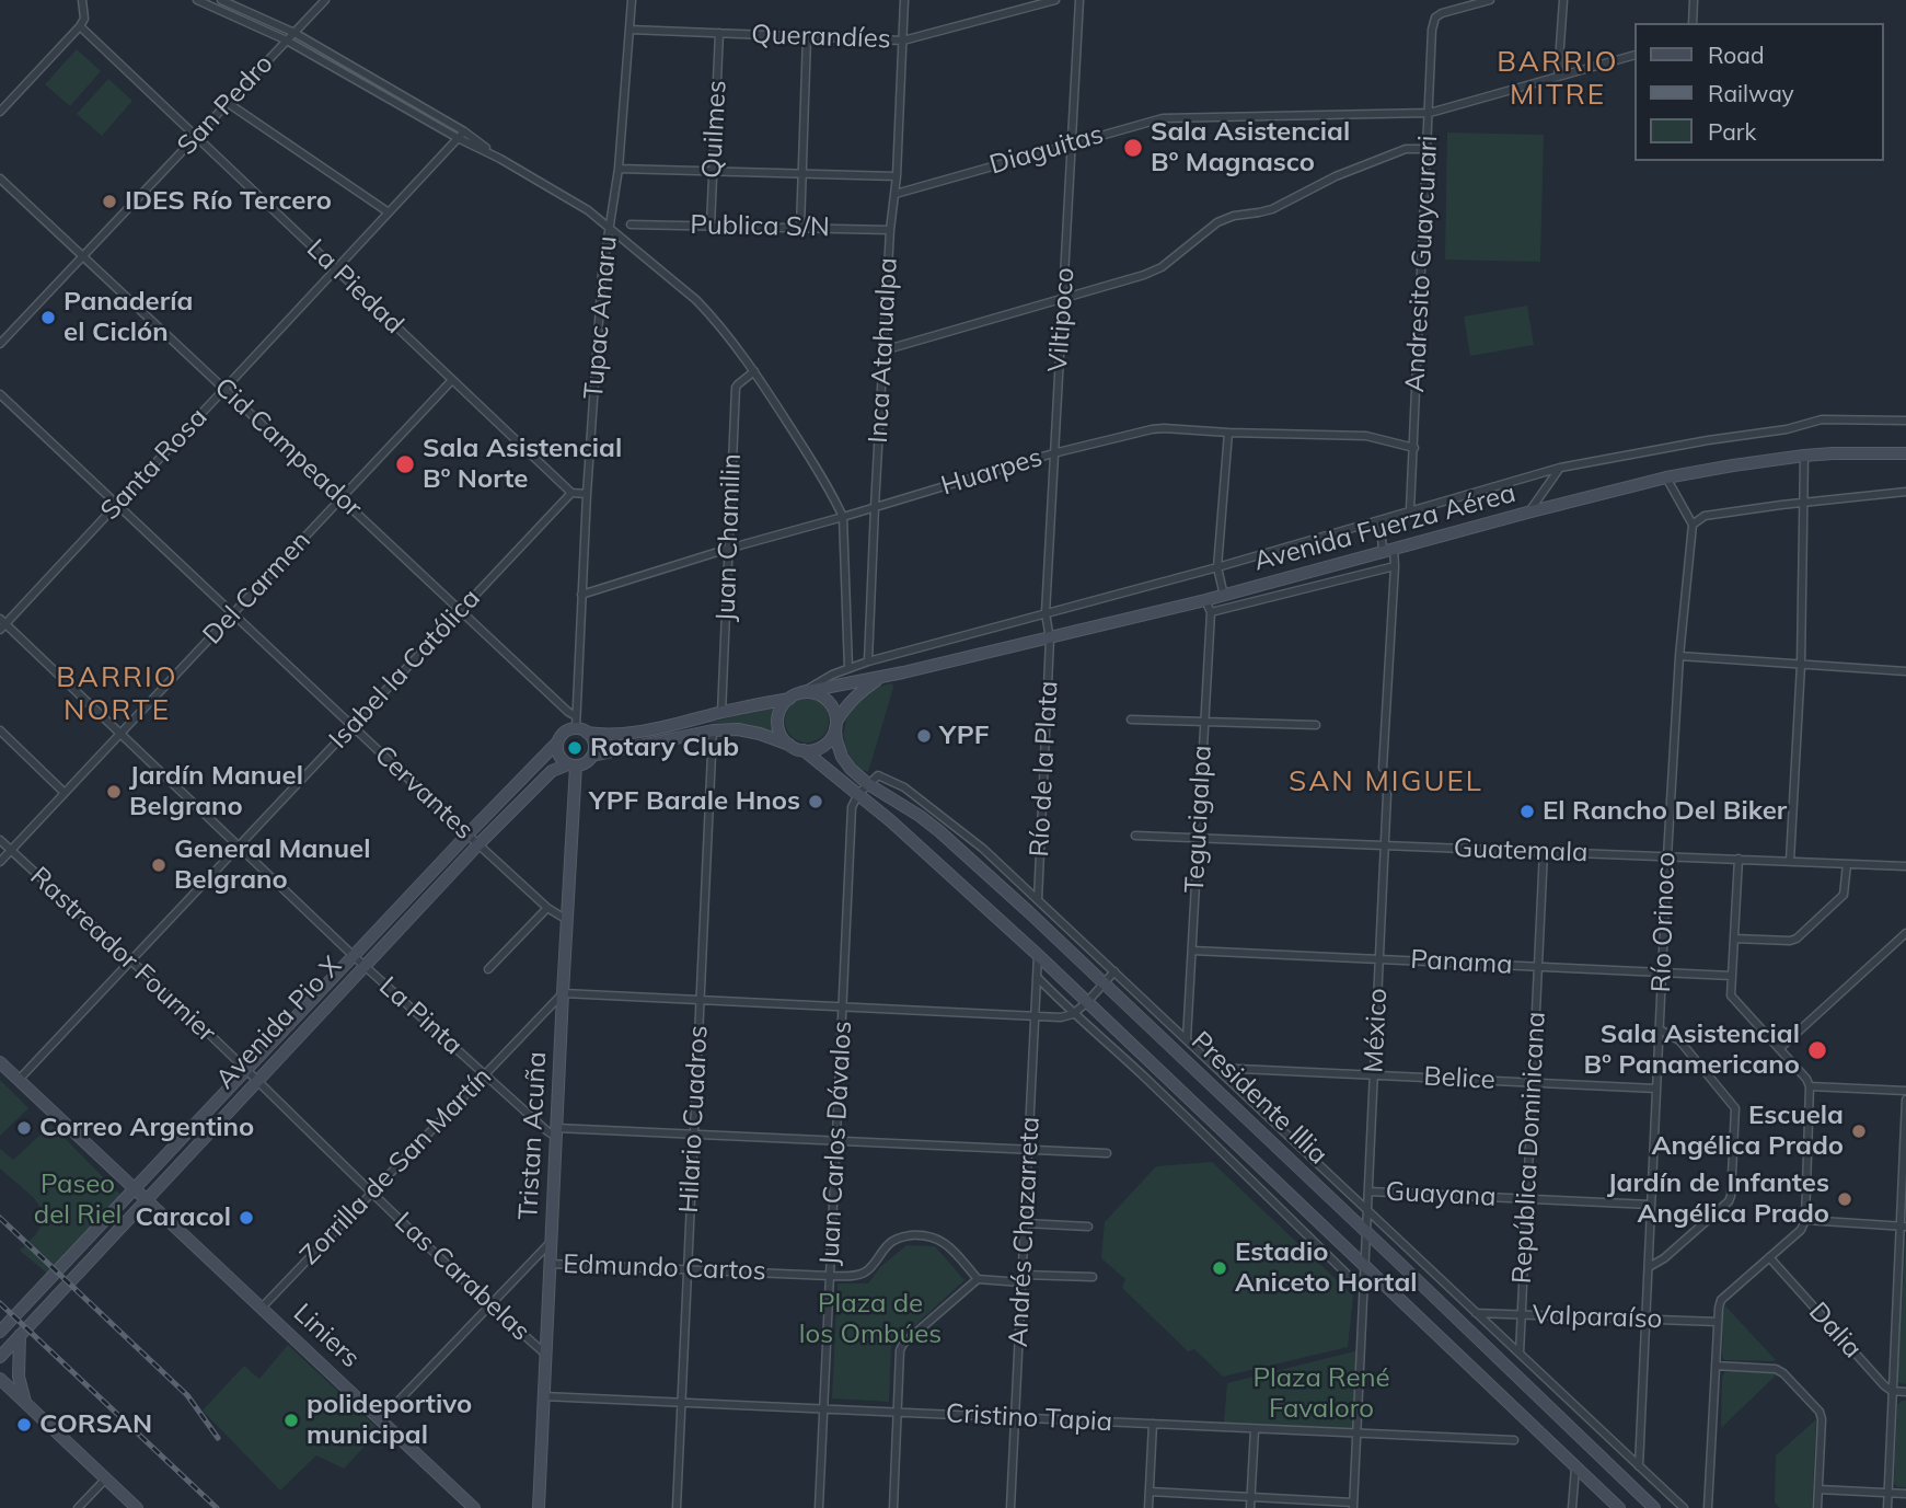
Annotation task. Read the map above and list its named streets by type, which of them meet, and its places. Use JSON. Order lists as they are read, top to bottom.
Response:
{
  "streets": {
    "main road": [
      "Avenida Fuerza Aérea",
      "Avenida Pio X",
      "Presidente Illia",
      "Tristan Acuña",
      "Liniers"
    ],
    "street": [
      "Querandíes",
      "San Pedro",
      "Quilmes",
      "Diaguitas",
      "Publica S/N",
      "Andresito Guaycurari",
      "La Piedad",
      "Tupac Amaru",
      "Viltipoco",
      "Inca Atahualpa",
      "Cid Campeador",
      "Santa Rosa",
      "Huarpes",
      "Juan Chamilin",
      "Del Carmen",
      "Isabel la Católica",
      "Río de la Plata",
      "Cervantes",
      "Tegucigalpa",
      "Guatemala",
      "Río Orinoco",
      "Rastreador Fournier",
      "Panama",
      "La Pinta",
      "México",
      "Belice",
      "Hilario Cuadros",
      "Juan Carlos Dávalos",
      "República Dominicana",
      "Zorrilla de San Martín",
      "Guayana",
      "Andrés Chazarreta",
      "Edmundo Cartos",
      "Las Carabelas",
      "Valparaíso",
      "Dalia",
      "Cristino Tapia"
    ]
  },
  "crossings": [
    ["Querandíes", "Quilmes"],
    ["Querandíes", "Tupac Amaru"],
    ["Querandíes", "Inca Atahualpa"],
    ["San Pedro", "La Piedad"],
    ["San Pedro", "Cid Campeador"],
    ["Quilmes", "Publica S/N"],
    ["Diaguitas", "Andresito Guaycurari"],
    ["Diaguitas", "Viltipoco"],
    ["Diaguitas", "Inca Atahualpa"],
    ["Publica S/N", "Inca Atahualpa"],
    ["Andresito Guaycurari", "Huarpes"],
    ["La Piedad", "Santa Rosa"],
    ["La Piedad", "Del Carmen"],
    ["La Piedad", "Isabel la Católica"],
    ["Tupac Amaru", "Cid Campeador"],
    ["Tupac Amaru", "Huarpes"],
    ["Tupac Amaru", "Avenida Fuerza Aérea"],
    ["Tupac Amaru", "Avenida Pio X"],
    ["Tupac Amaru", "Tristan Acuña"],
    ["Viltipoco", "Huarpes"],
    ["Viltipoco", "Avenida Fuerza Aérea"],
    ["Viltipoco", "Río de la Plata"],
    ["Inca Atahualpa", "Huarpes"],
    ["Cid Campeador", "Santa Rosa"],
    ["Cid Campeador", "Del Carmen"],
    ["Cid Campeador", "Isabel la Católica"],
    ["Santa Rosa", "Cervantes"],
    ["Santa Rosa", "La Pinta"],
    ["Huarpes", "Juan Chamilin"],
    ["Avenida Fuerza Aérea", "Juan Chamilin"],
    ["Avenida Fuerza Aérea", "Río de la Plata"],
    ["Avenida Fuerza Aérea", "Tegucigalpa"],
    ["Avenida Fuerza Aérea", "Avenida Pio X"],
    ["Avenida Fuerza Aérea", "Presidente Illia"],
    ["Avenida Fuerza Aérea", "Tristan Acuña"],
    ["Del Carmen", "Cervantes"],
    ["Del Carmen", "Rastreador Fournier"],
    ["Del Carmen", "La Pinta"],
    ["Isabel la Católica", "Cervantes"],
    ["Isabel la Católica", "Rastreador Fournier"],
    ["Isabel la Católica", "La Pinta"],
    ["Isabel la Católica", "Liniers"],
    ["Cervantes", "Avenida Pio X"],
    ["Cervantes", "Tristan Acuña"],
    ["Tegucigalpa", "Guatemala"],
    ["Tegucigalpa", "Panama"],
    ["Guatemala", "Río Orinoco"],
    ["Guatemala", "México"],
    ["Guatemala", "República Dominicana"],
    ["Río Orinoco", "Panama"],
    ["Río Orinoco", "Belice"],
    ["Río Orinoco", "Guayana"],
    ["Río Orinoco", "Valparaíso"],
    ["Rastreador Fournier", "Avenida Pio X"],
    ["Rastreador Fournier", "Las Carabelas"],
    ["Panama", "México"],
    ["Panama", "República Dominicana"],
    ["La Pinta", "Avenida Pio X"],
    ["La Pinta", "Tristan Acuña"],
    ["La Pinta", "Zorrilla de San Martín"],
    ["Avenida Pio X", "Tristan Acuña"],
    ["Avenida Pio X", "Las Carabelas"],
    ["Avenida Pio X", "Liniers"],
    ["México", "Belice"],
    ["México", "Presidente Illia"],
    ["México", "Guayana"],
    ["México", "Cristino Tapia"],
    ["Belice", "República Dominicana"],
    ["Presidente Illia", "Juan Carlos Dávalos"],
    ["Presidente Illia", "Andrés Chazarreta"],
    ["Hilario Cuadros", "Edmundo Cartos"],
    ["Hilario Cuadros", "Cristino Tapia"],
    ["Tristan Acuña", "Zorrilla de San Martín"],
    ["Tristan Acuña", "Edmundo Cartos"],
    ["Tristan Acuña", "Las Carabelas"],
    ["Tristan Acuña", "Cristino Tapia"],
    ["Juan Carlos Dávalos", "Edmundo Cartos"],
    ["Juan Carlos Dávalos", "Cristino Tapia"],
    ["República Dominicana", "Guayana"],
    ["República Dominicana", "Valparaíso"],
    ["Zorrilla de San Martín", "Las Carabelas"],
    ["Zorrilla de San Martín", "Liniers"],
    ["Andrés Chazarreta", "Cristino Tapia"]
  ],
  "districts": ["BARRIO MITRE", "BARRIO NORTE", "SAN MIGUEL"],
  "parks": ["Paseo del Riel", "Plaza de los Ombúes", "Plaza René Favaloro"],
  "places": [
    "Sala Asistencial Bº Magnasco",
    "IDES Río Tercero",
    "Panadería el Ciclón",
    "Sala Asistencial Bº Norte",
    "YPF",
    "Rotary Club",
    "Jardín Manuel Belgrano",
    "YPF Barale Hnos",
    "El Rancho Del Biker",
    "General Manuel Belgrano",
    "Sala Asistencial Bº Panamericano",
    "Correo Argentino",
    "Escuela Angélica Prado",
    "Jardín de Infantes Angélica Prado",
    "Caracol",
    "Estadio Aniceto Hortal",
    "polideportivo municipal",
    "CORSAN"
  ],
  "legend": ["Road", "Railway", "Park"]
}
